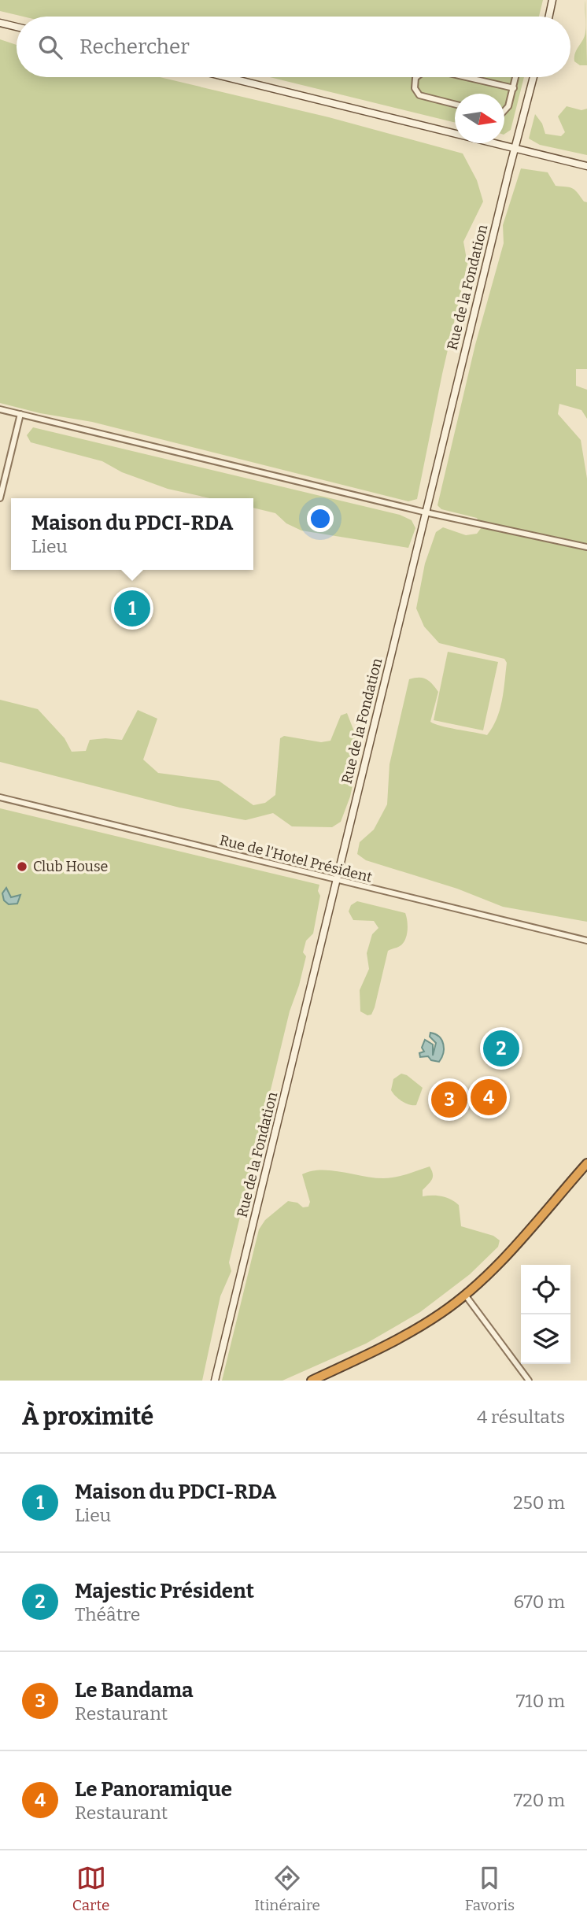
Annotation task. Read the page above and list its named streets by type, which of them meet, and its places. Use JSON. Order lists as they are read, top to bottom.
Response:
{
  "streets": {
    "street": ["Rue de la Fondation", "Rue de l'Hotel Président"]
  },
  "crossings": [
    ["Rue de la Fondation", "Rue de l'Hotel Président"]
  ],
  "places": ["Club House"],
  "north": "right",
  "page": {
    "search": "Rechercher",
    "popup": ["Maison du PDCI-RDA", "Lieu"],
    "pins": [
      "1",
      "2",
      "4",
      "3"
    ],
    "heading": ["À proximité", "4 résultats"],
    "list": [
      {
        "mark": "1",
        "name": "Maison du PDCI-RDA",
        "note": "Lieu",
        "value": "250 m"
      },
      {
        "mark": "2",
        "name": "Majestic Président",
        "note": "Théâtre",
        "value": "670 m"
      },
      {
        "mark": "3",
        "name": "Le Bandama",
        "note": "Restaurant",
        "value": "710 m"
      },
      {
        "mark": "4",
        "name": "Le Panoramique",
        "note": "Restaurant",
        "value": "720 m"
      }
    ],
    "nav": ["Carte", "Itinéraire", "Favoris"]
  }
}
